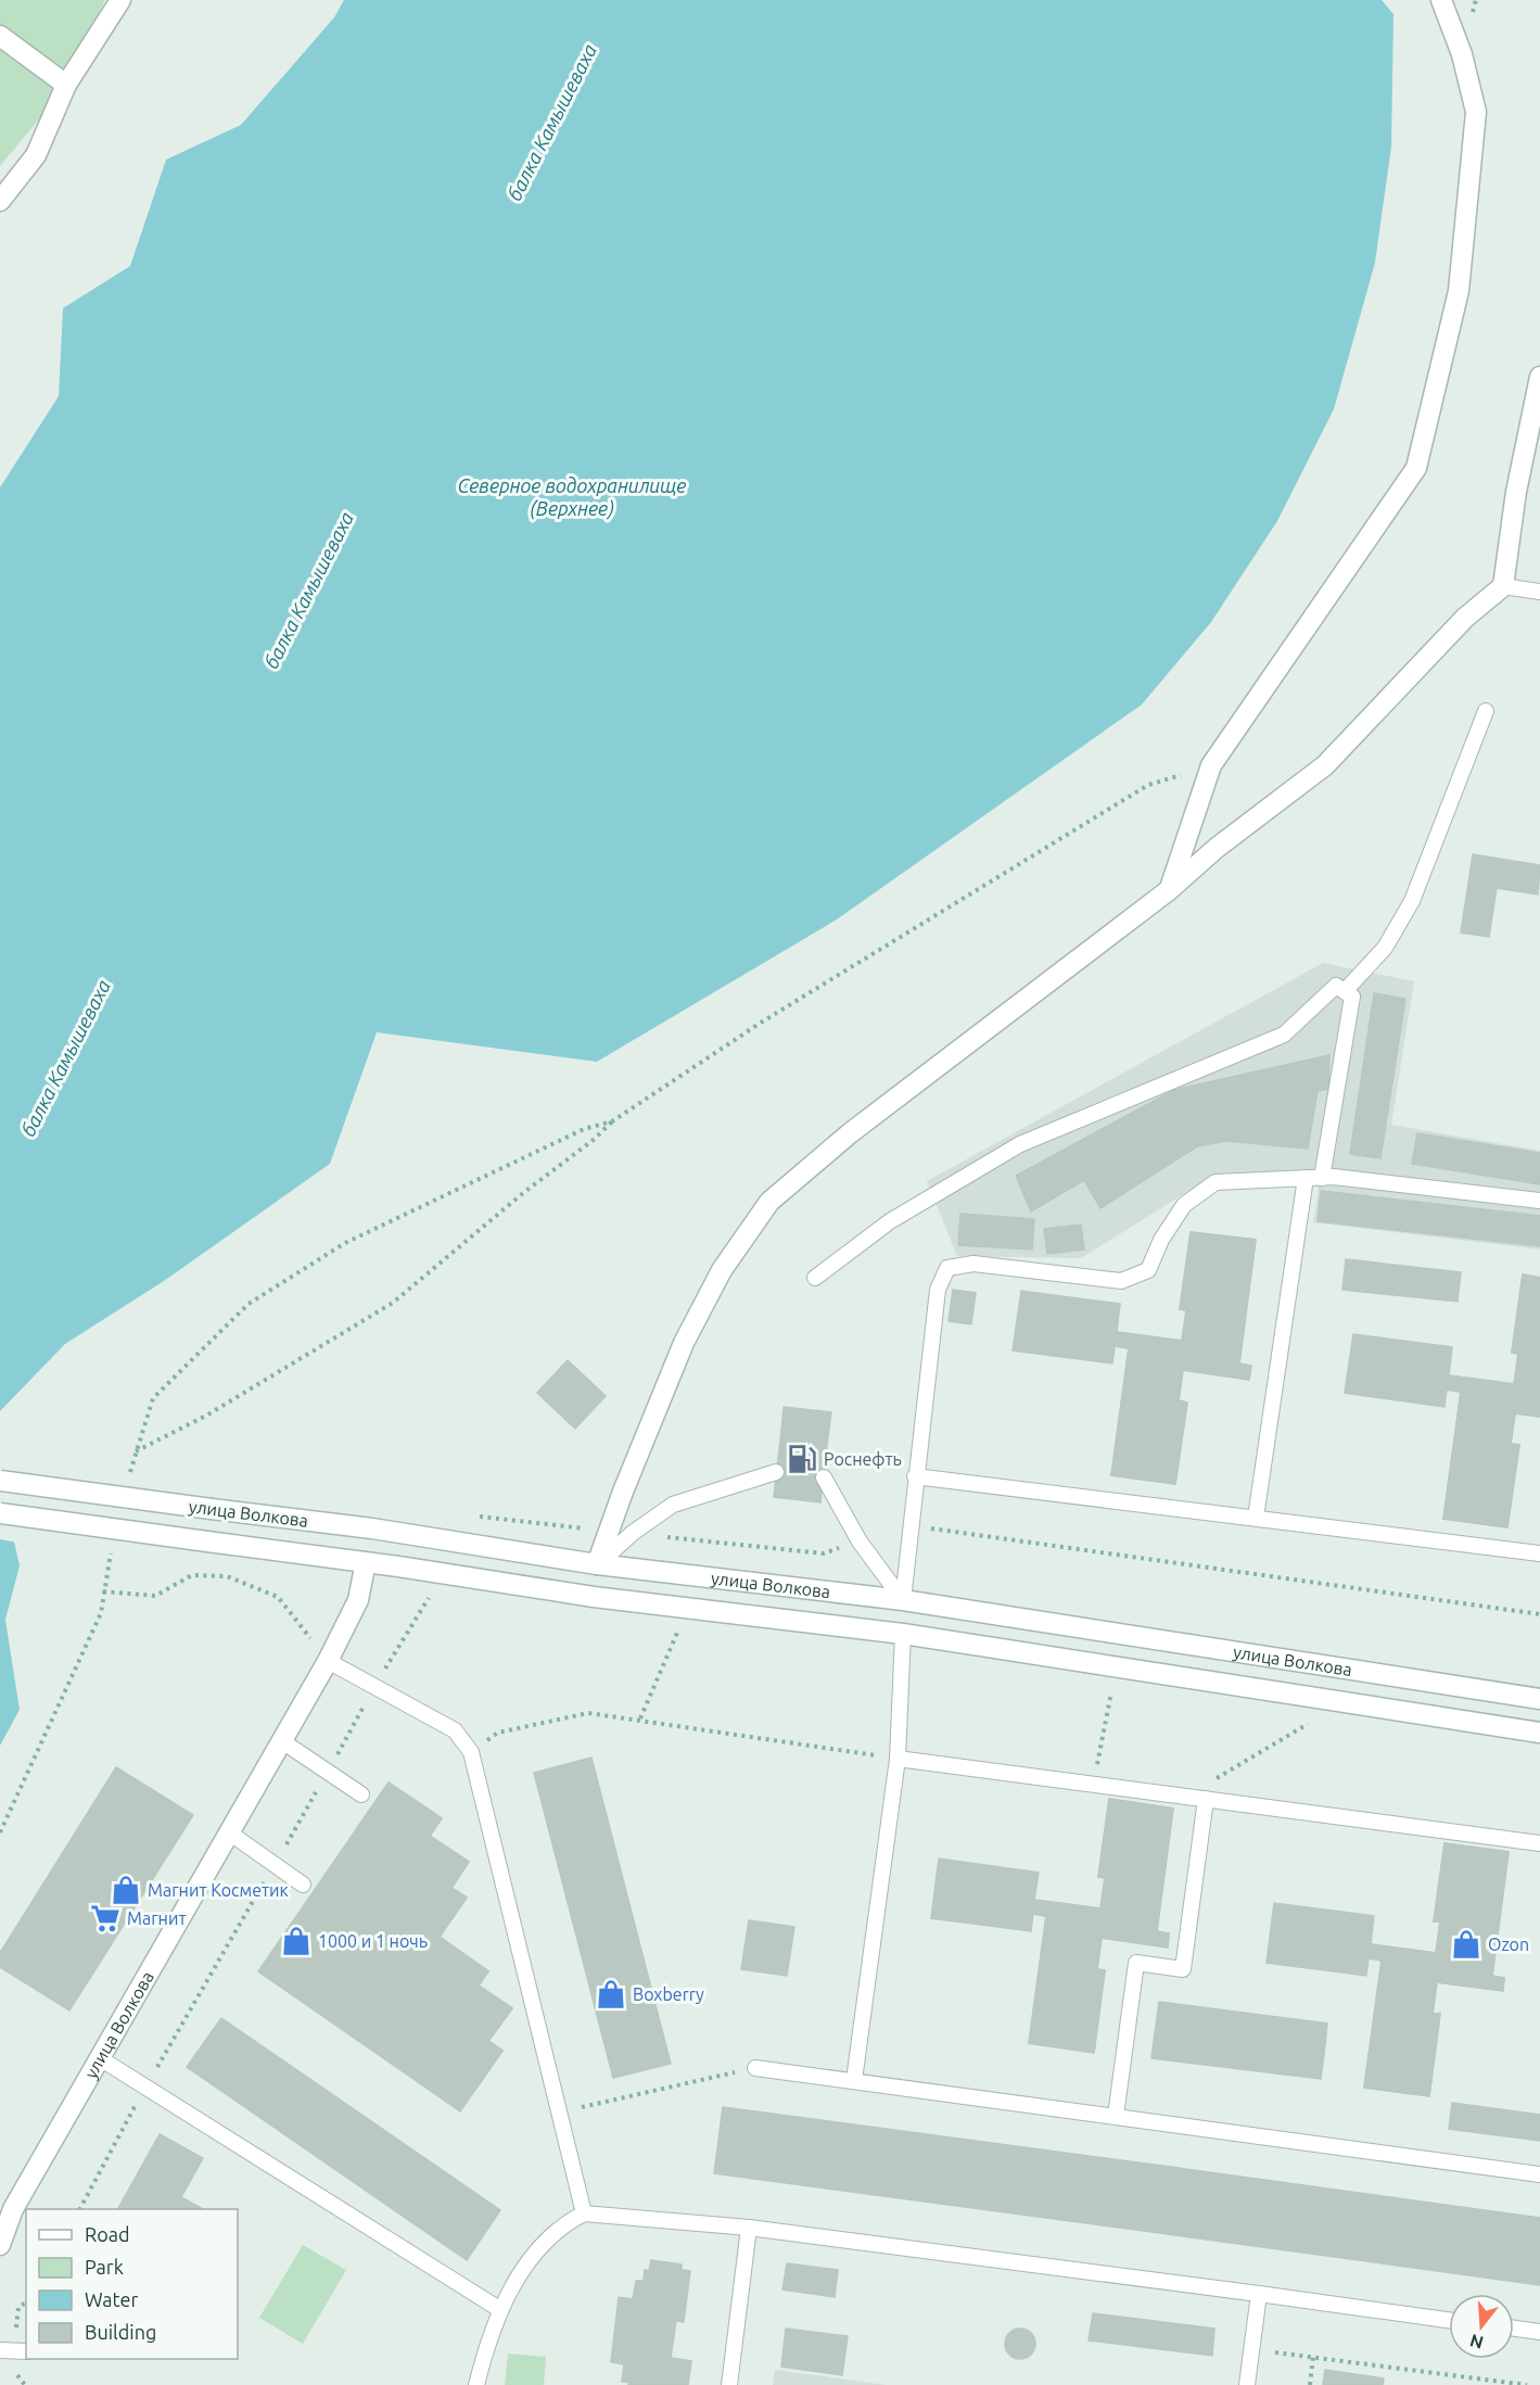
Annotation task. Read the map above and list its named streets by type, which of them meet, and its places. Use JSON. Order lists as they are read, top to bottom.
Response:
{
  "streets": {
    "street": ["улица Волкова"]
  },
  "water": ["балка Камышеваха", "Северное водохранилище (Верхнее)"],
  "places": {
    "fuel station": ["Роснефть"],
    "shop": [
      "Магнит Косметик",
      "1000 и 1 ночь",
      "Ozon",
      "Boxberry"
    ],
    "supermarket": ["Магнит"]
  },
  "legend": [
    "Road",
    "Park",
    "Water",
    "Building"
  ],
  "north": "bottom"
}
